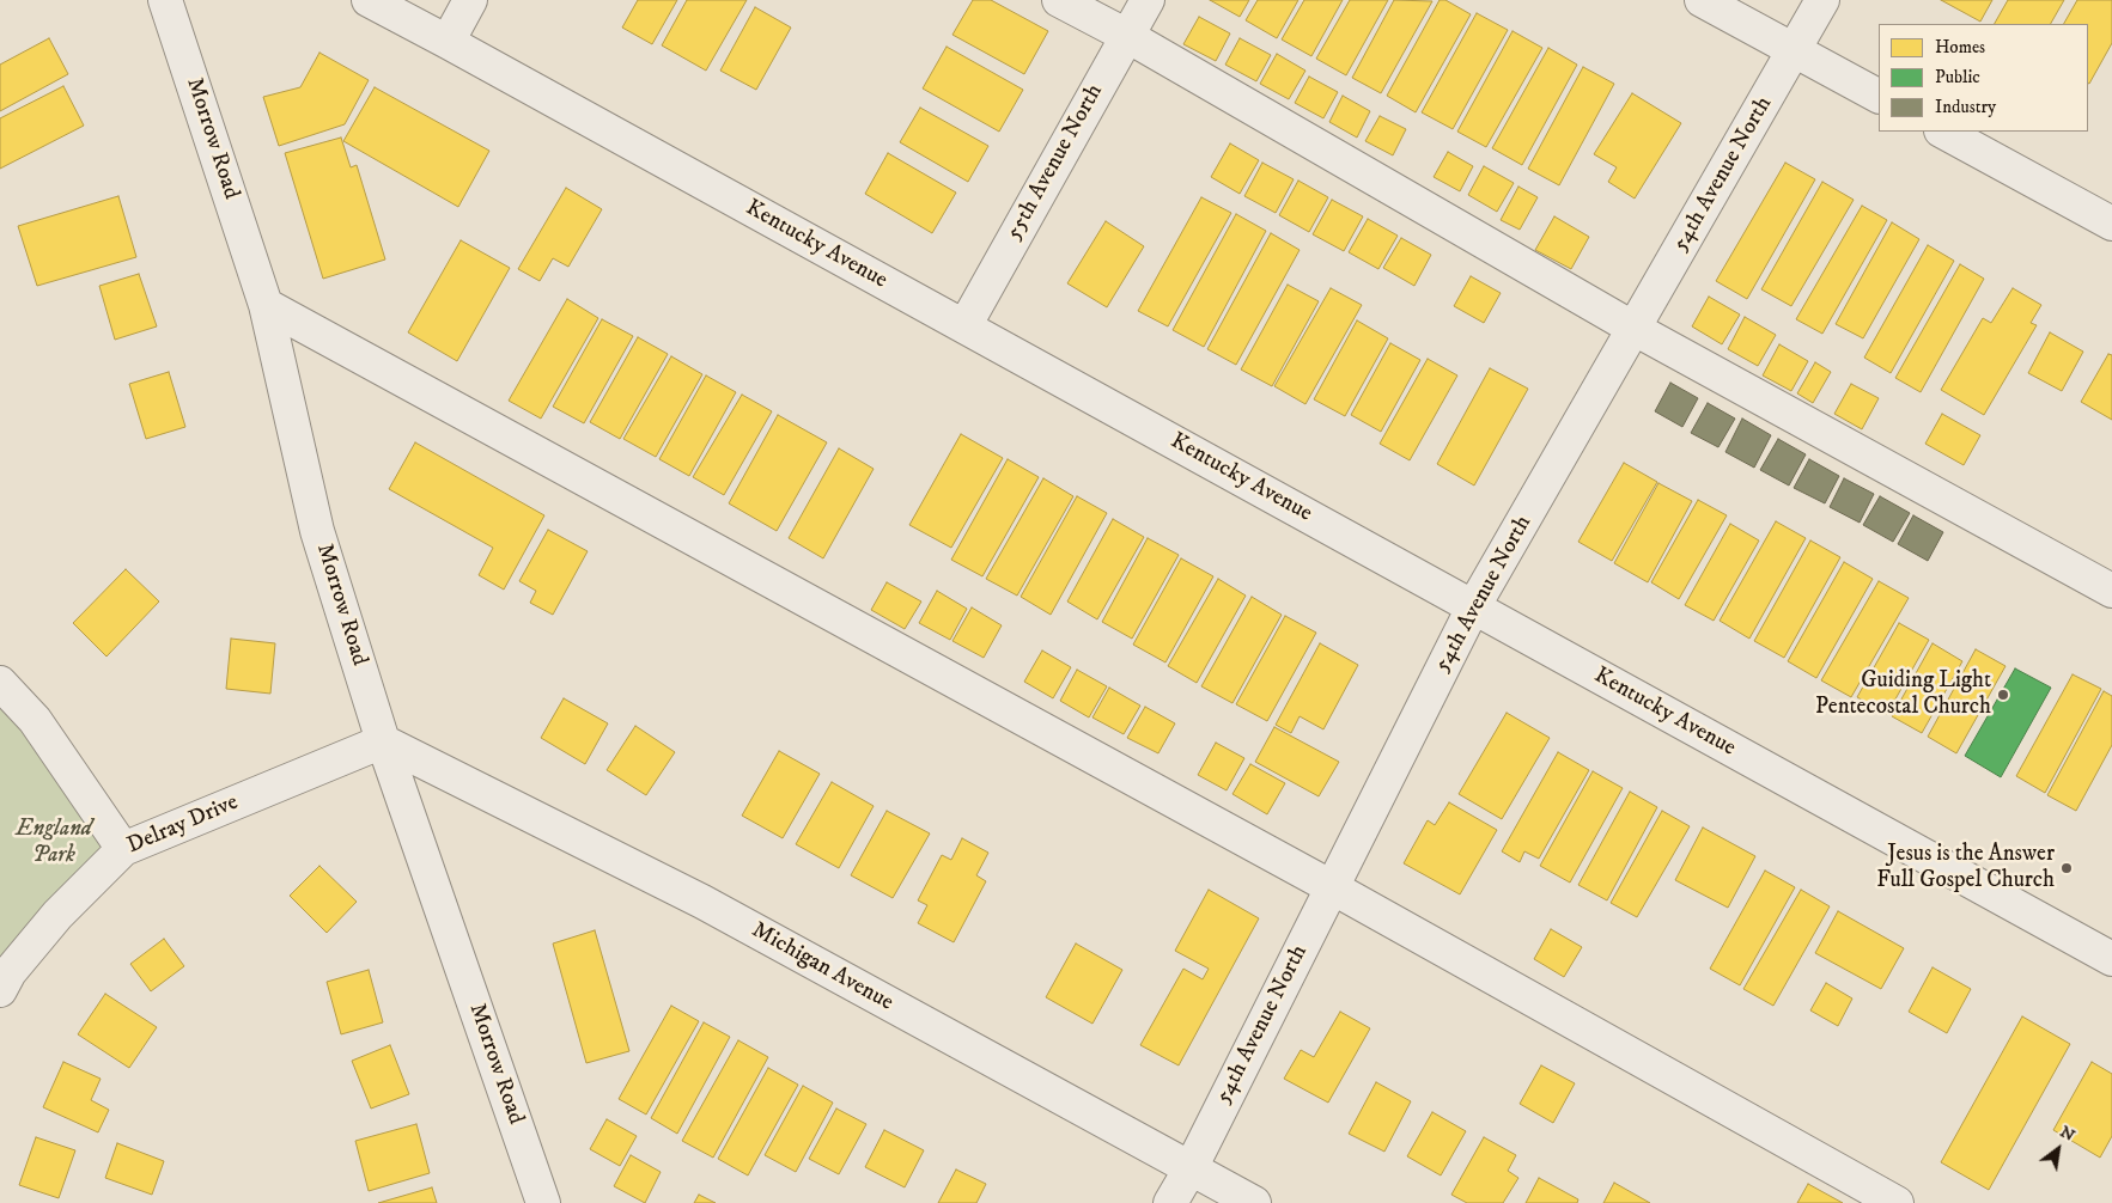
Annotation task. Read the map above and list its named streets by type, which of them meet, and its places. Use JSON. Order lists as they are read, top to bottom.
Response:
{
  "streets": {
    "street": [
      "Morrow Road",
      "55th Avenue North",
      "54th Avenue North",
      "Kentucky Avenue",
      "Delray Drive",
      "Michigan Avenue"
    ]
  },
  "crossings": [
    ["Morrow Road", "Delray Drive"],
    ["Morrow Road", "Michigan Avenue"],
    ["55th Avenue North", "Kentucky Avenue"],
    ["54th Avenue North", "Kentucky Avenue"],
    ["54th Avenue North", "Michigan Avenue"],
    ["Delray Drive", "Michigan Avenue"]
  ],
  "parks": ["England Park"],
  "places": ["Guiding Light Pentecostal Church", "Jesus is the Answer Full Gospel Church"],
  "legend": ["Homes", "Public", "Industry"],
  "north": "top right"
}
